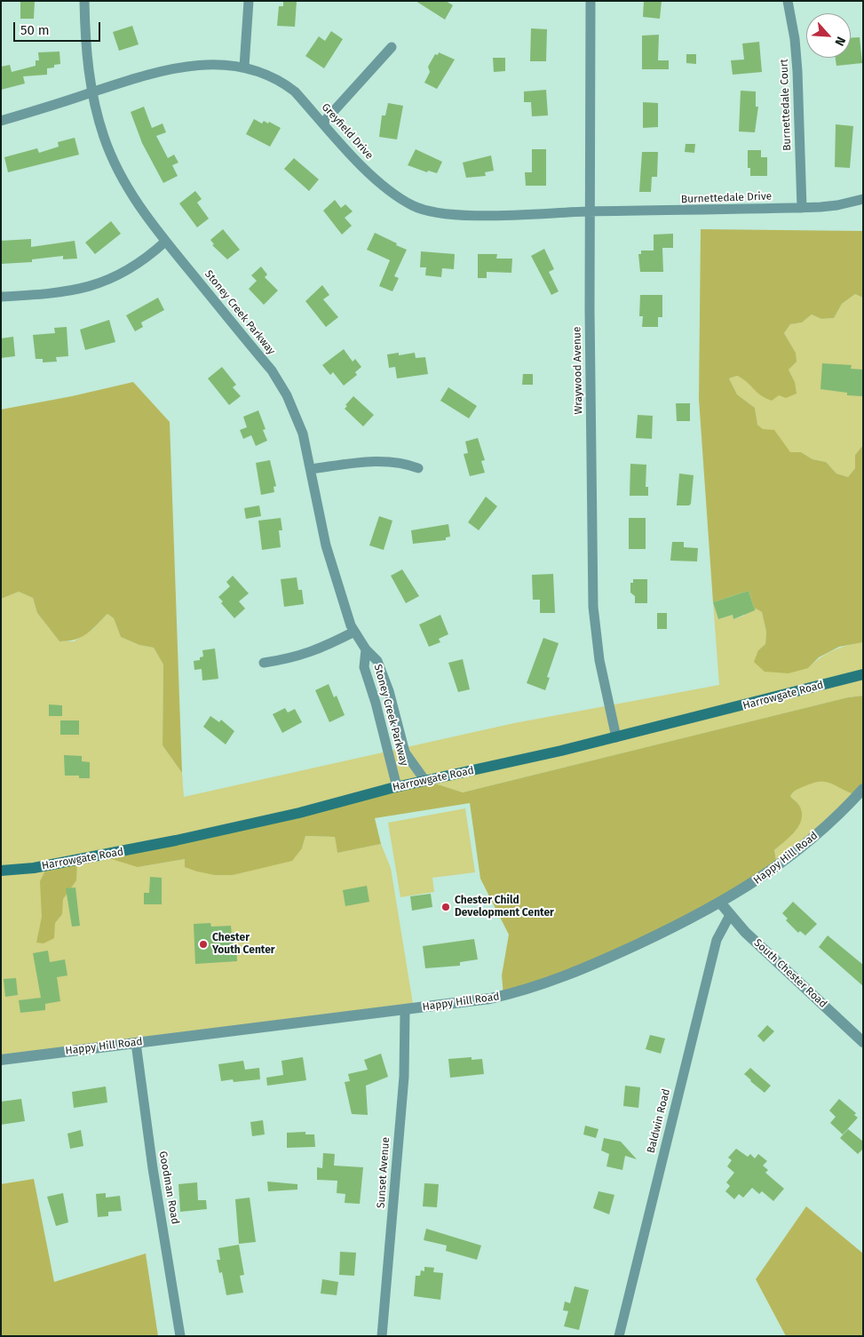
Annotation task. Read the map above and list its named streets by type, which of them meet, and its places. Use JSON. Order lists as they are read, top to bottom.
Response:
{
  "streets": {
    "main road": ["Harrowgate Road"],
    "street": [
      "Burnettedale Court",
      "Greyfield Drive",
      "Burnettedale Drive",
      "Stoney Creek Parkway",
      "Wraywood Avenue",
      "Happy Hill Road",
      "South Chester Road",
      "Baldwin Road",
      "Sunset Avenue",
      "Goodman Road"
    ]
  },
  "crossings": [
    ["Burnettedale Court", "Burnettedale Drive"],
    ["Greyfield Drive", "Burnettedale Drive"],
    ["Greyfield Drive", "Stoney Creek Parkway"],
    ["Greyfield Drive", "Wraywood Avenue"],
    ["Burnettedale Drive", "Wraywood Avenue"],
    ["Stoney Creek Parkway", "Harrowgate Road"],
    ["Wraywood Avenue", "Harrowgate Road"],
    ["Happy Hill Road", "South Chester Road"],
    ["Happy Hill Road", "Sunset Avenue"],
    ["Happy Hill Road", "Goodman Road"],
    ["South Chester Road", "Baldwin Road"]
  ],
  "places": ["Chester Child Development Center", "Chester Youth Center"],
  "scale_bar": "50 m",
  "north": "bottom right"
}
